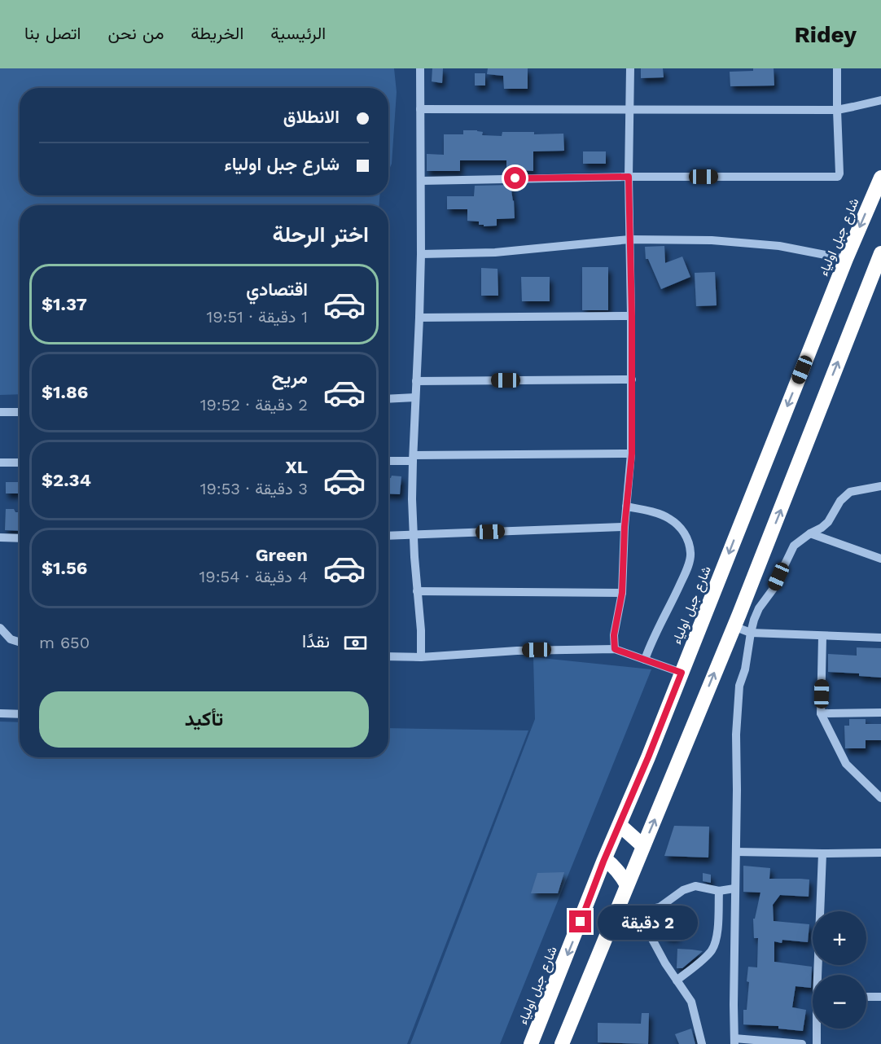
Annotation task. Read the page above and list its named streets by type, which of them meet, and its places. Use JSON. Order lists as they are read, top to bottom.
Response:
{
  "streets": {
    "highway": ["شارع جبل اولياء"]
  },
  "page": {
    "header": "Ridey",
    "nav": [
      "الرئيسية",
      "الخريطة",
      "من نحن",
      "اتصل بنا"
    ],
    "banner": ["الانطلاق", "شارع جبل اولياء"],
    "heading": "اختر الرحلة",
    "list": [
      {
        "name": "اقتصادي",
        "note": "1 دقيقة · 19:51",
        "value": "$1.37"
      },
      {
        "name": "مريح",
        "note": "2 دقيقة · 19:52",
        "value": "$1.86"
      },
      {
        "name": "XL",
        "note": "3 دقيقة · 19:53",
        "value": "$2.34"
      },
      {
        "name": "Green",
        "note": "4 دقيقة · 19:54",
        "value": "$1.56"
      }
    ],
    "pay": ["نقدًا", "650 m"],
    "buttons": "تأكيد",
    "bubble": "2 دقيقة",
    "map_buttons": ["+", "−"]
  }
}
